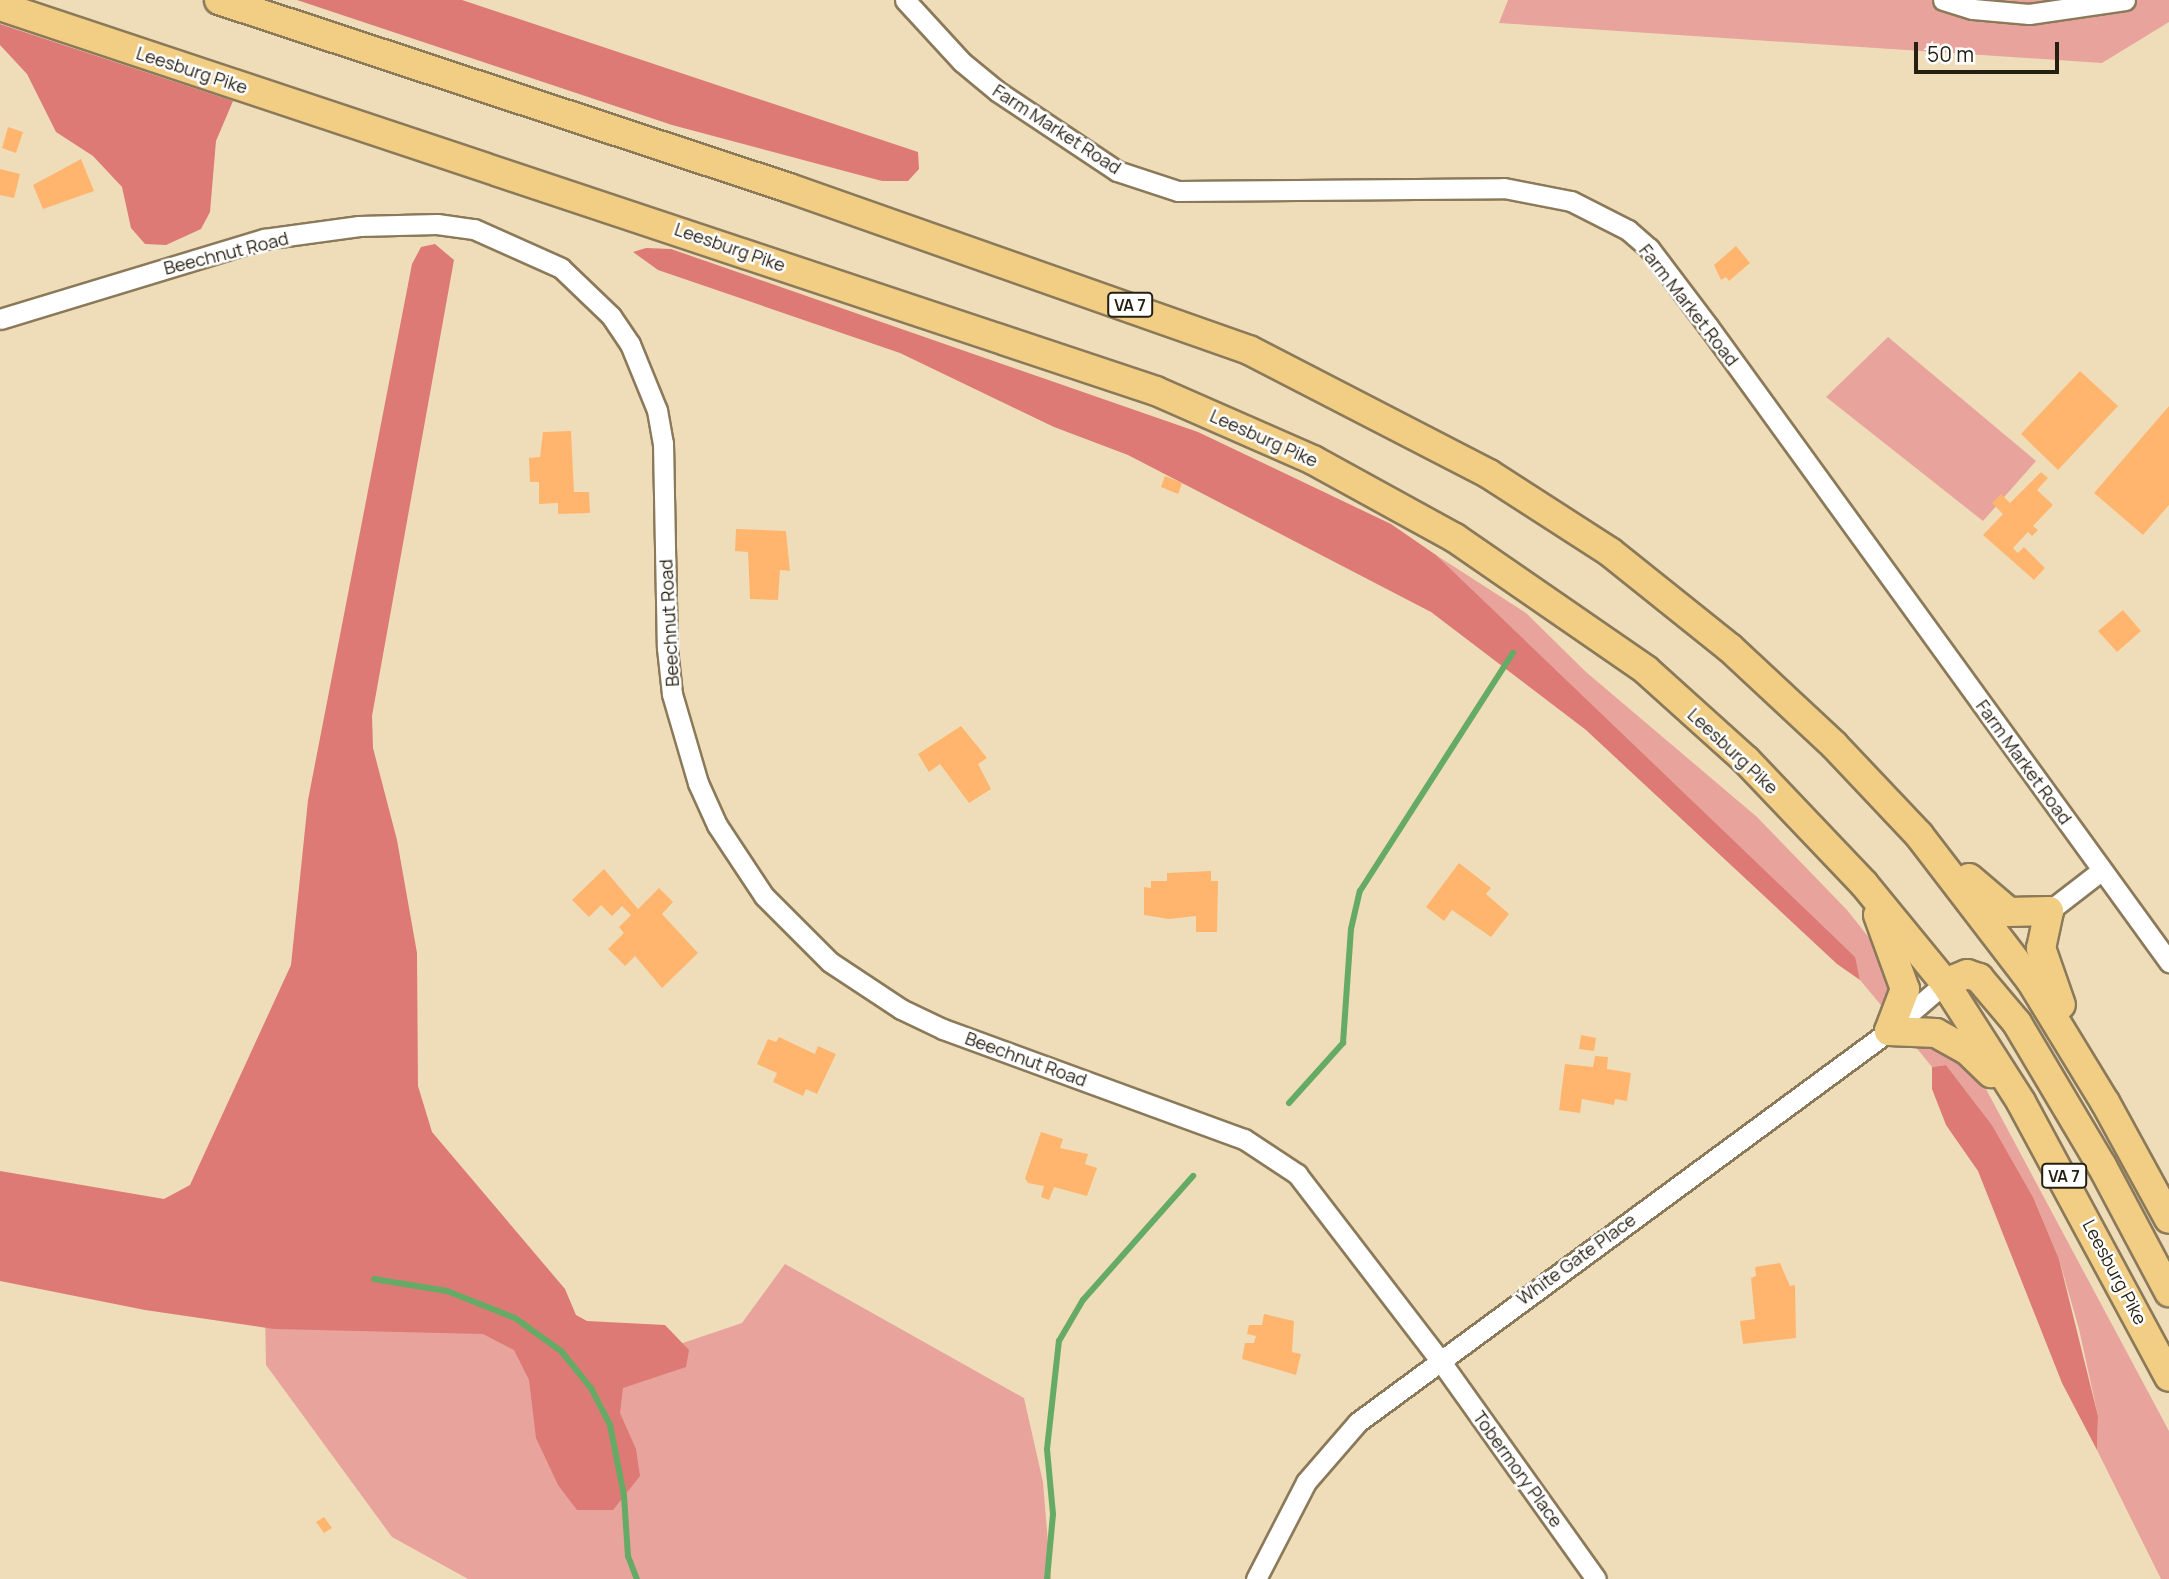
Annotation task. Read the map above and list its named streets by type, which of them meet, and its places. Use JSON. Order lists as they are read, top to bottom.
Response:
{
  "streets": {
    "highway": ["Leesburg Pike", "VA 7"],
    "street": [
      "Farm Market Road",
      "Beechnut Road",
      "White Gate Place",
      "Tobermory Place"
    ]
  },
  "crossings": [
    ["Leesburg Pike", "White Gate Place"],
    ["Beechnut Road", "White Gate Place"],
    ["Beechnut Road", "Tobermory Place"],
    ["White Gate Place", "Tobermory Place"]
  ],
  "scale_bar": "50 m"
}
